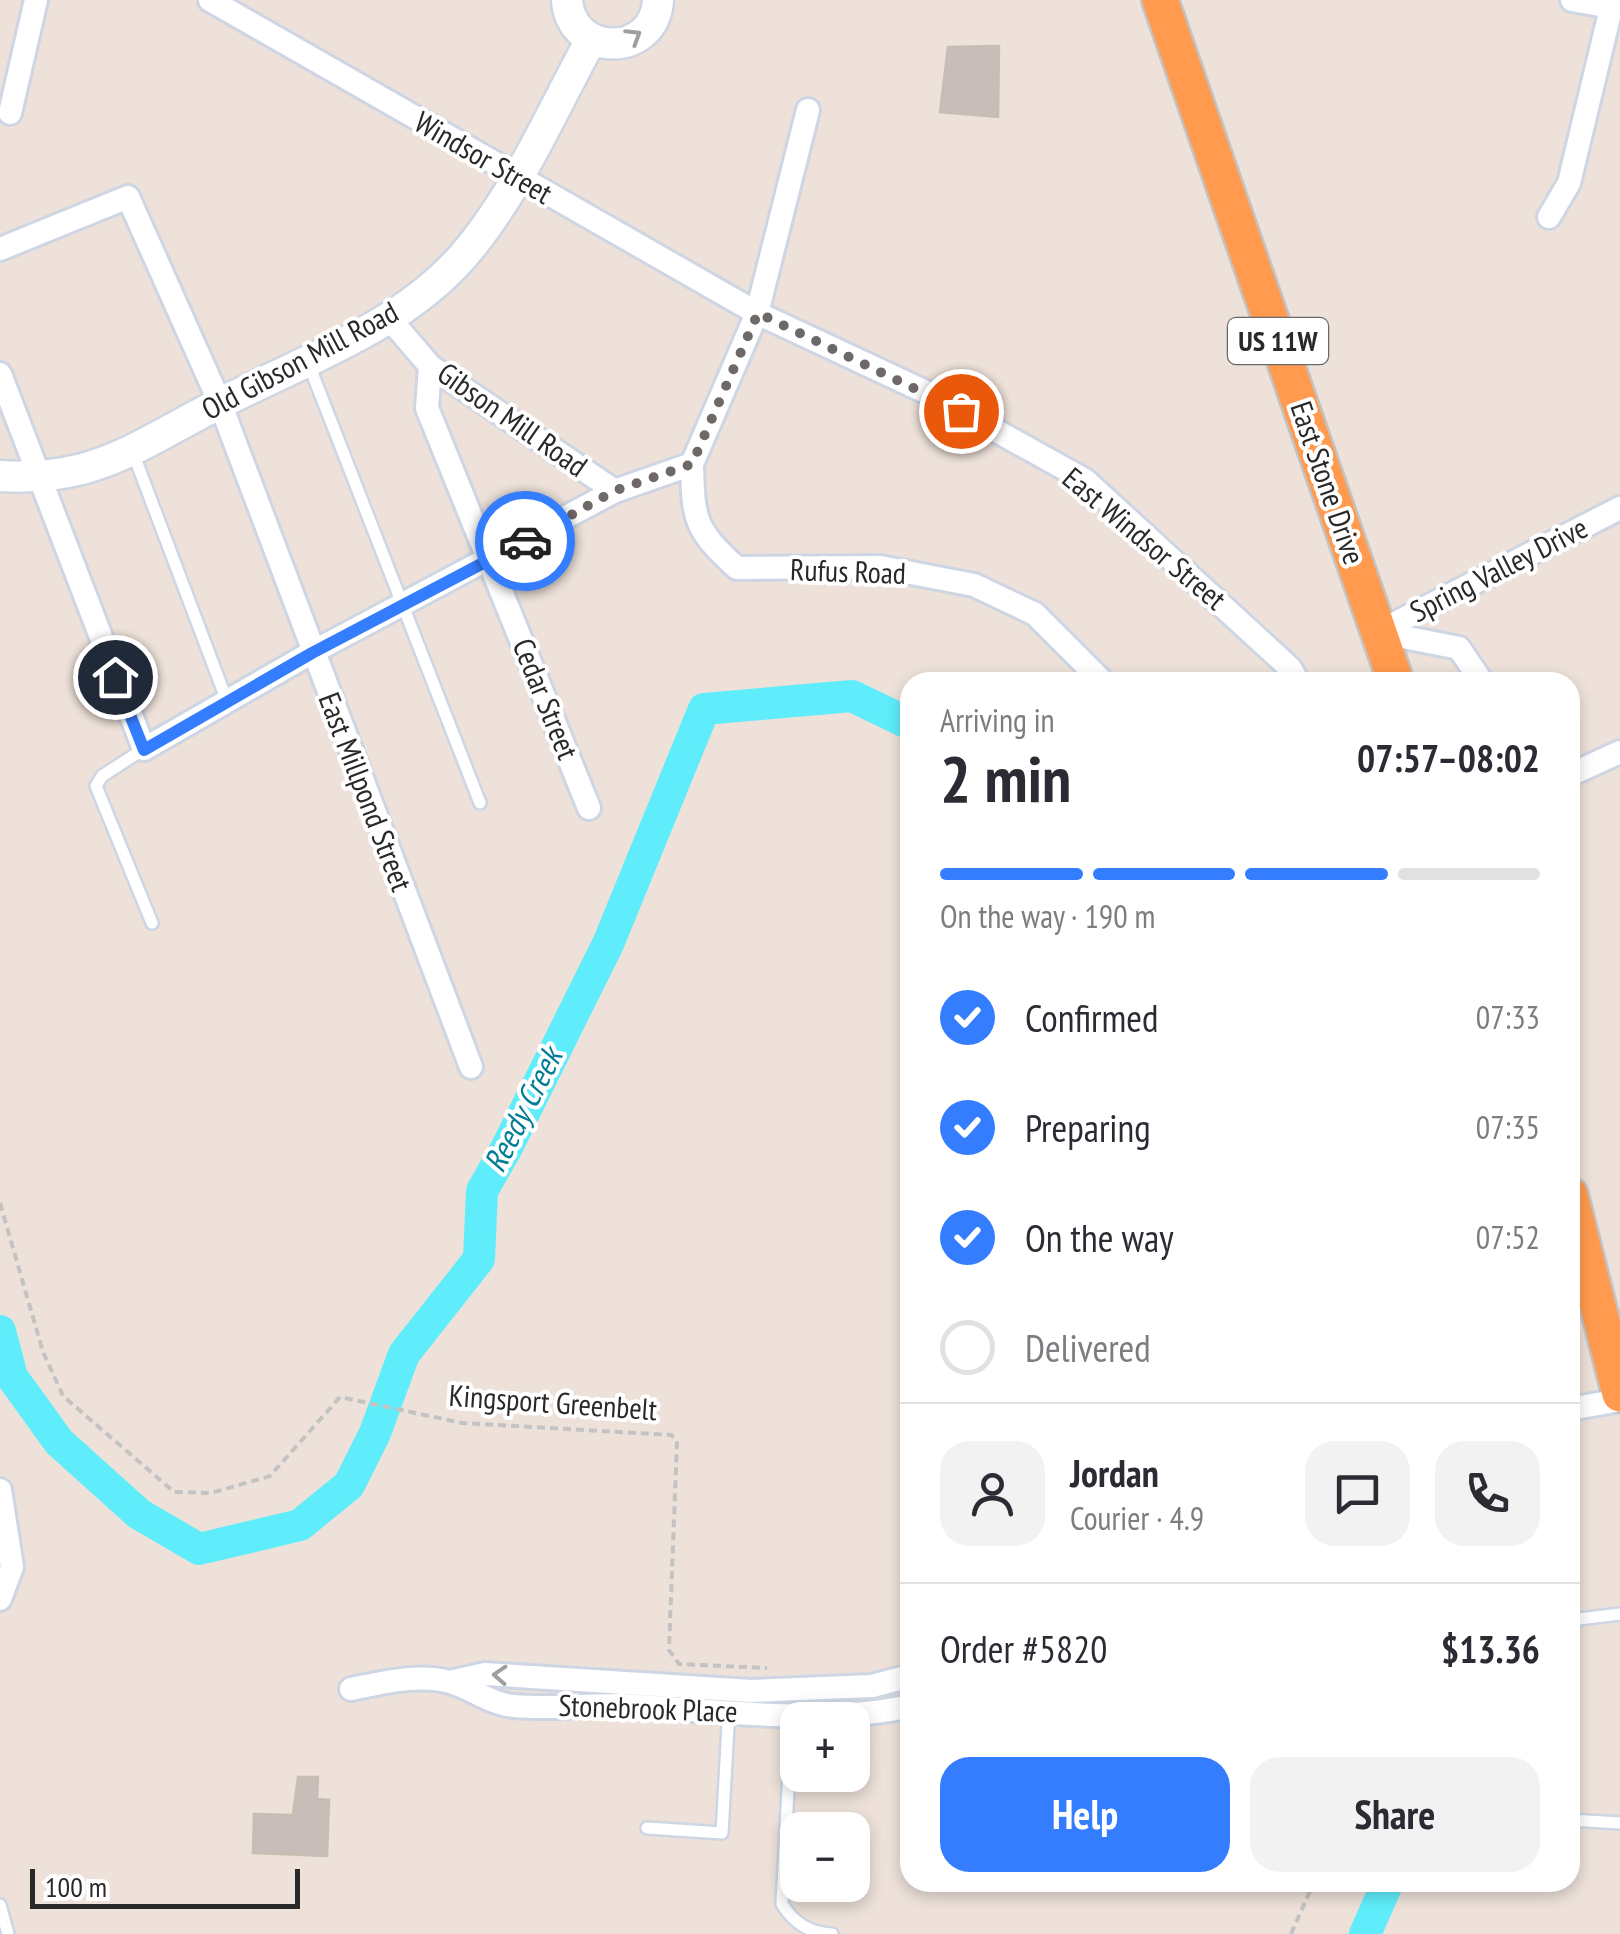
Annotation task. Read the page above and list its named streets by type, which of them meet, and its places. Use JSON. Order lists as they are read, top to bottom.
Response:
{
  "streets": {
    "highway": ["US 11W", "East Stone Drive"],
    "main road": ["Old Gibson Mill Road"],
    "street": [
      "Windsor Street",
      "Gibson Mill Road",
      "East Windsor Street",
      "Spring Valley Drive",
      "Rufus Road",
      "Cedar Street",
      "East Millpond Street",
      "Stonebrook Place"
    ],
    "path": ["Kingsport Greenbelt"]
  },
  "crossings": [
    ["Windsor Street", "Old Gibson Mill Road"],
    ["Windsor Street", "East Windsor Street"],
    ["Old Gibson Mill Road", "Gibson Mill Road"],
    ["Old Gibson Mill Road", "East Millpond Street"],
    ["Gibson Mill Road", "Rufus Road"],
    ["Gibson Mill Road", "Cedar Street"],
    ["East Stone Drive", "Spring Valley Drive"]
  ],
  "water": ["Reedy Creek"],
  "scale_bar": "100 m",
  "page": {
    "heading": ["2 min", "Arriving in", "07:57–08:02"],
    "panel": [
      "Jordan",
      "Courier · 4.9",
      "Order #5820",
      "$13.36"
    ],
    "bar": "On the way · 190 m",
    "list": [
      ["Confirmed", "07:33"],
      ["Preparing", "07:35"],
      ["On the way", "07:52"],
      "Delivered"
    ],
    "map_buttons": ["+", "−"],
    "buttons": ["Help", "Share"],
    "scale": "100 m"
  }
}
